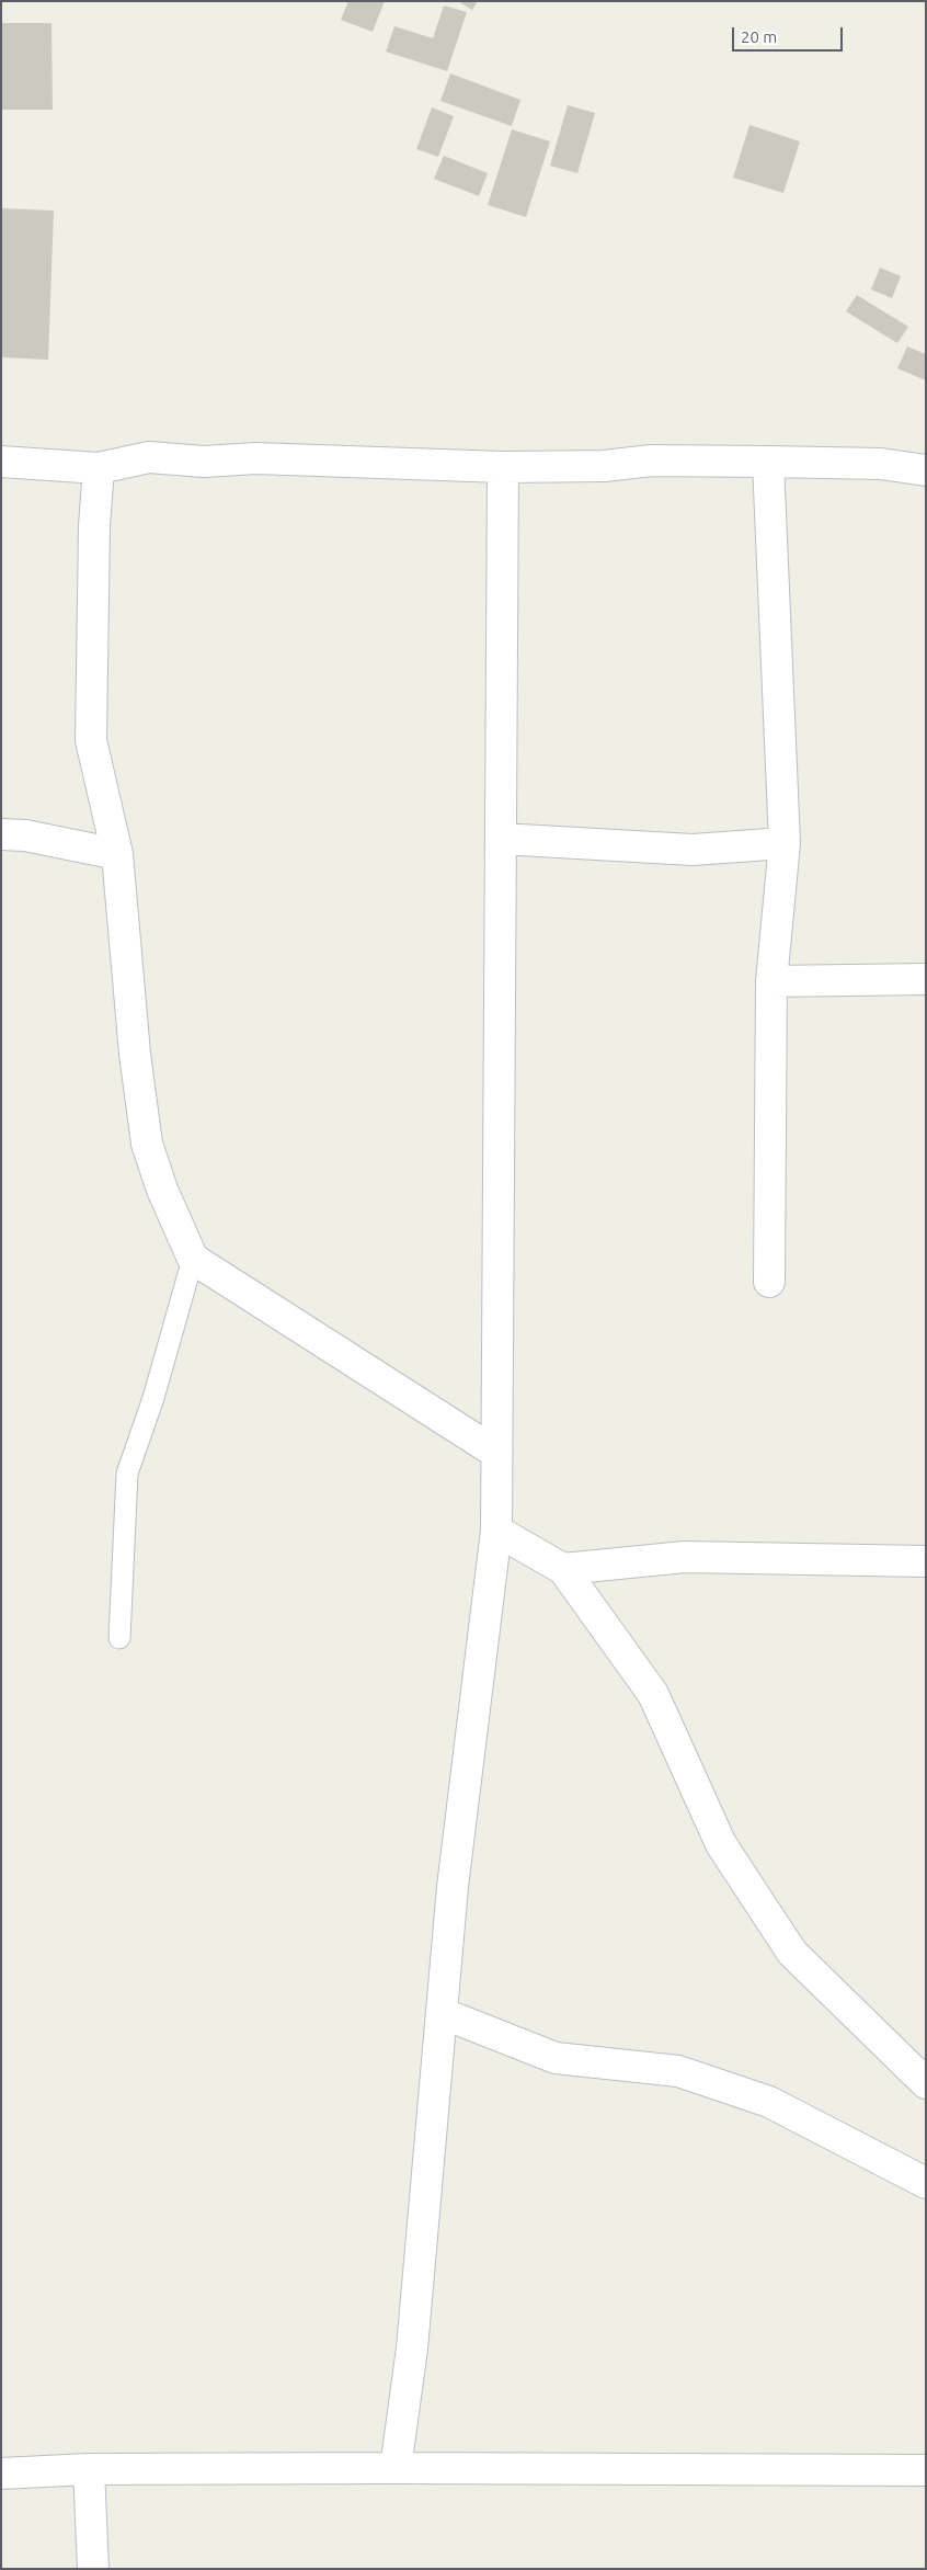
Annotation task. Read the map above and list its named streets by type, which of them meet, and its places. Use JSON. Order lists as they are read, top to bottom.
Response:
{
  "scale_bar": "20 m"
}
